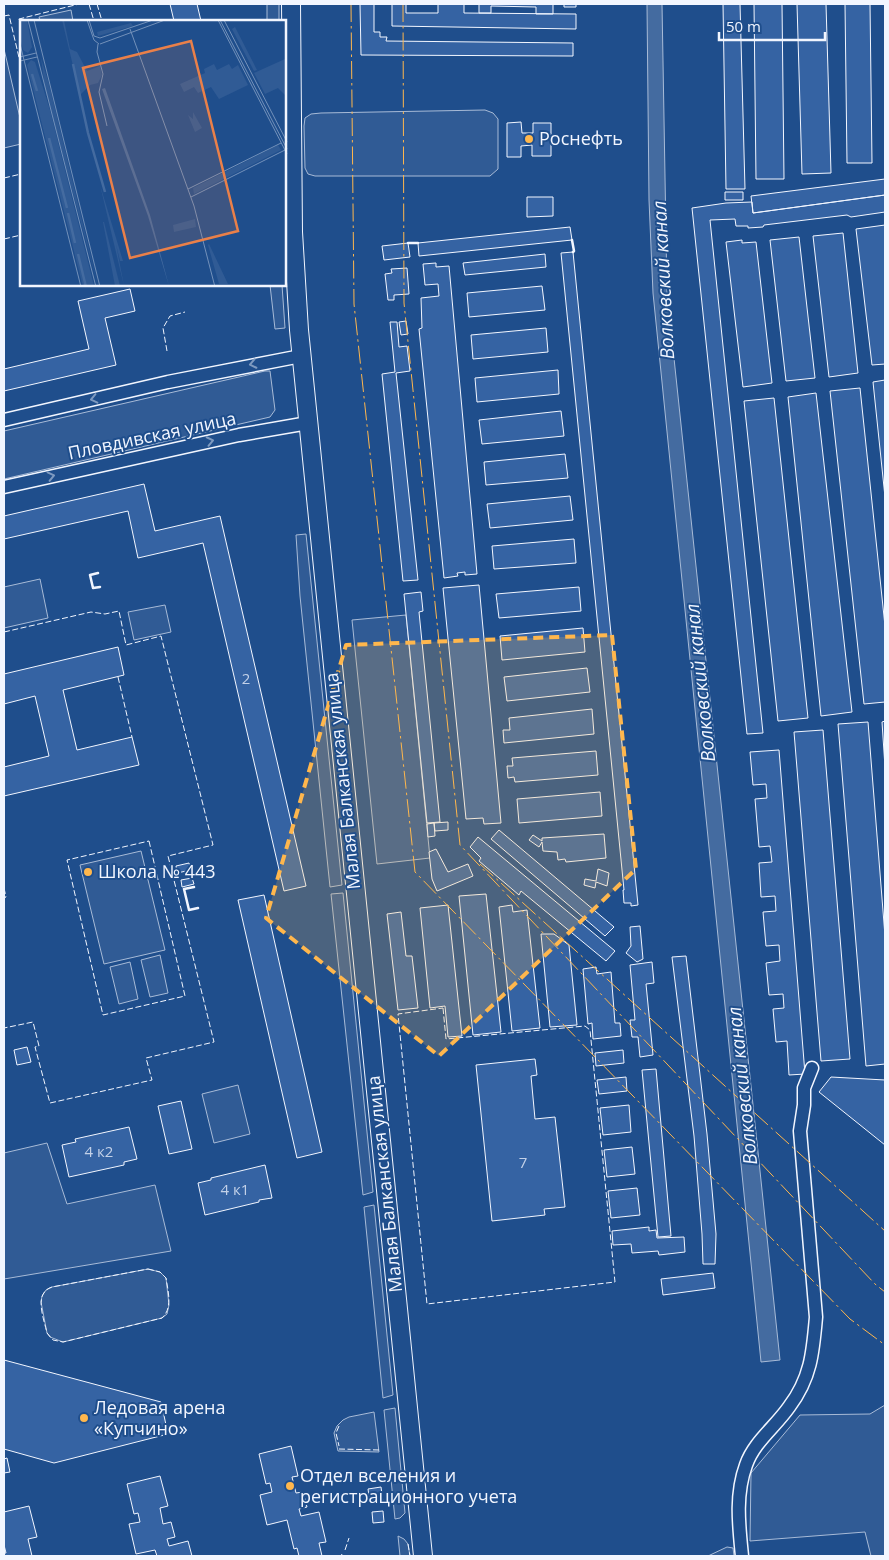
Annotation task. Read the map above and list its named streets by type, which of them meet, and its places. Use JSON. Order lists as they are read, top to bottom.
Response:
{
  "streets": {
    "street": ["Пловдивская улица", "Малая Балканская улица"]
  },
  "crossings": [
    ["Пловдивская улица", "Малая Балканская улица"]
  ],
  "water": ["Волковский канал"],
  "places": [
    "Роснефть",
    "Школа № 443",
    "Ледовая арена «Купчино»",
    "Отдел вселения и регистрационного учета"
  ],
  "house_numbers": [
    "2",
    "4 к2",
    "7",
    "4 к1"
  ],
  "scale_bar": "50 m"
}
